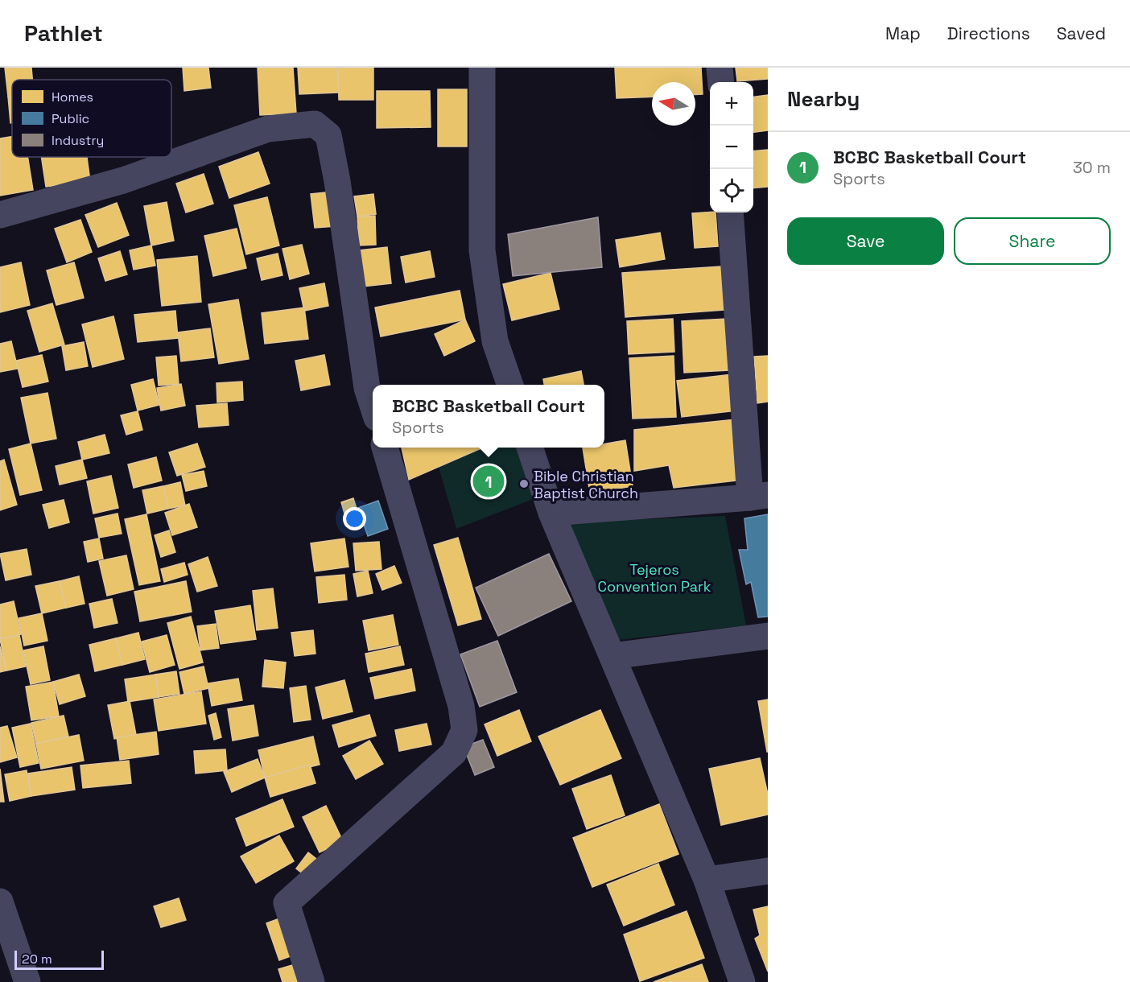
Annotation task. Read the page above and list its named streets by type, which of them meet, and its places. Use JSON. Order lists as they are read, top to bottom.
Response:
{
  "parks": ["Tejeros Convention Park"],
  "places": ["Bible Christian Baptist Church"],
  "legend": ["Homes", "Public", "Industry"],
  "scale_bar": "20 m",
  "north": "left",
  "page": {
    "header": "Pathlet",
    "nav": ["Map", "Directions", "Saved"],
    "heading": "Nearby",
    "map_buttons": ["+", "−"],
    "list": [
      {
        "mark": "1",
        "name": "BCBC Basketball Court",
        "note": "Sports",
        "value": "30 m"
      }
    ],
    "buttons": ["Save", "Share"],
    "popup": ["BCBC Basketball Court", "Sports"],
    "pins": "1",
    "scale": "20 m"
  }
}
